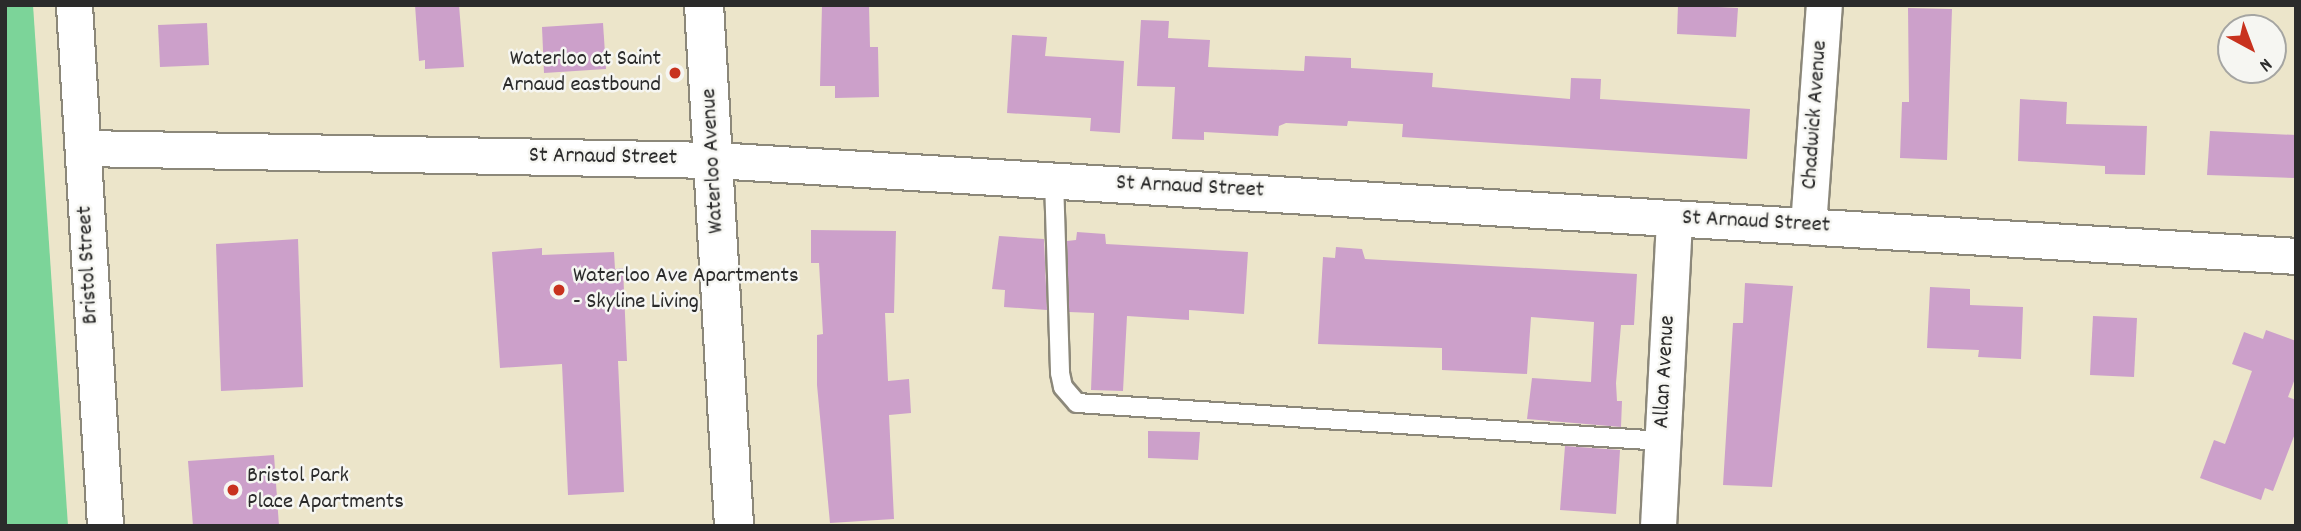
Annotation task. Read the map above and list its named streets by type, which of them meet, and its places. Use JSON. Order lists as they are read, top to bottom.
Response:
{
  "streets": {
    "street": [
      "Chadwick Avenue",
      "St Arnaud Street",
      "Waterloo Avenue",
      "Bristol Street",
      "Allan Avenue"
    ]
  },
  "crossings": [
    ["Chadwick Avenue", "St Arnaud Street"],
    ["St Arnaud Street", "Waterloo Avenue"],
    ["St Arnaud Street", "Bristol Street"],
    ["St Arnaud Street", "Allan Avenue"]
  ],
  "places": ["Waterloo at Saint Arnaud eastbound", "Waterloo Ave Apartments - Skyline Living", "Bristol Park Place Apartments"],
  "north": "bottom right"
}
